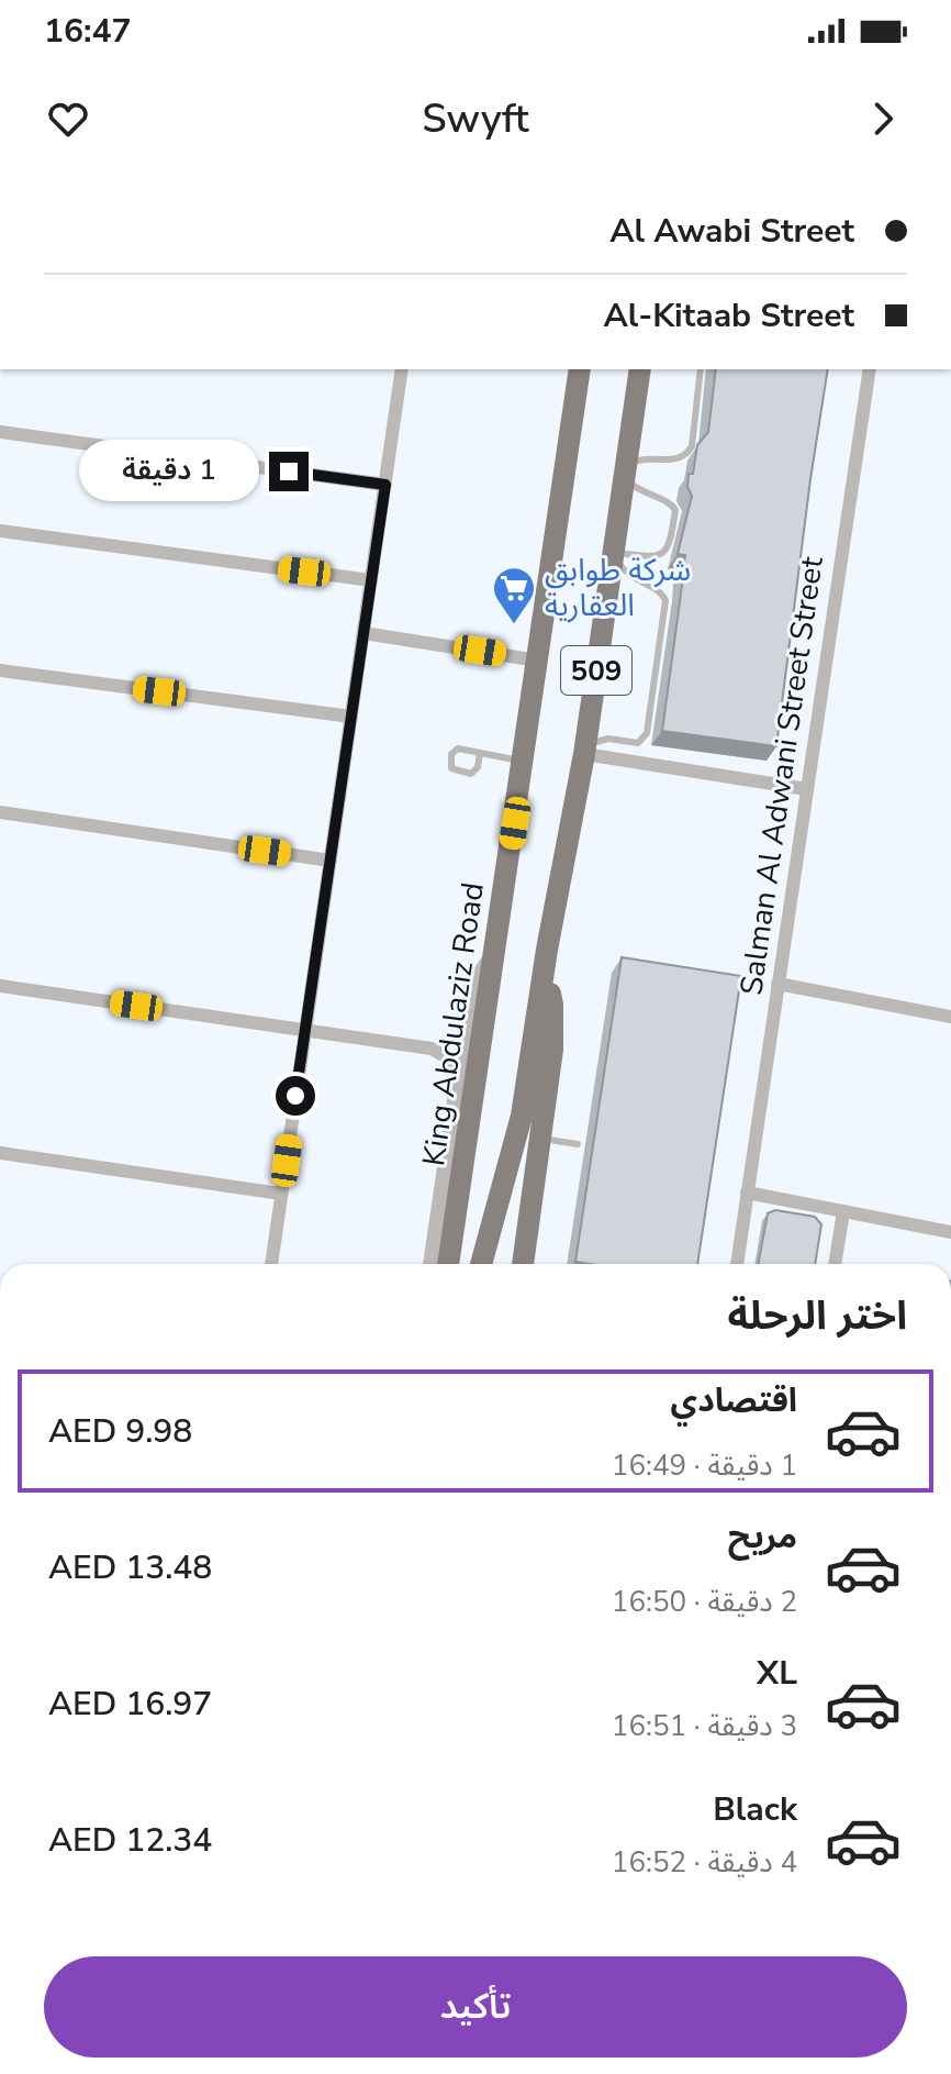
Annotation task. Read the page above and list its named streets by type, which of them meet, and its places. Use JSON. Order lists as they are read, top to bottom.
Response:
{
  "streets": {
    "main road": ["509", "King Abdulaziz Road"],
    "street": ["Salman Al Adwani Street Street"]
  },
  "places": {
    "supermarket": ["شركة طوابق العقارية"]
  },
  "page": {
    "status": "16:47",
    "header": "Swyft",
    "banner": ["Al Awabi Street", "Al-Kitaab Street"],
    "bubble": "1 دقيقة",
    "heading": "اختر الرحلة",
    "list": [
      {
        "name": "اقتصادي",
        "note": "1 دقيقة · 16:49",
        "value": "AED 9.98"
      },
      {
        "name": "مريح",
        "note": "2 دقيقة · 16:50",
        "value": "AED 13.48"
      },
      {
        "name": "XL",
        "note": "3 دقيقة · 16:51",
        "value": "AED 16.97"
      },
      {
        "name": "Black",
        "note": "4 دقيقة · 16:52",
        "value": "AED 12.34"
      }
    ],
    "buttons": "تأكيد"
  }
}
